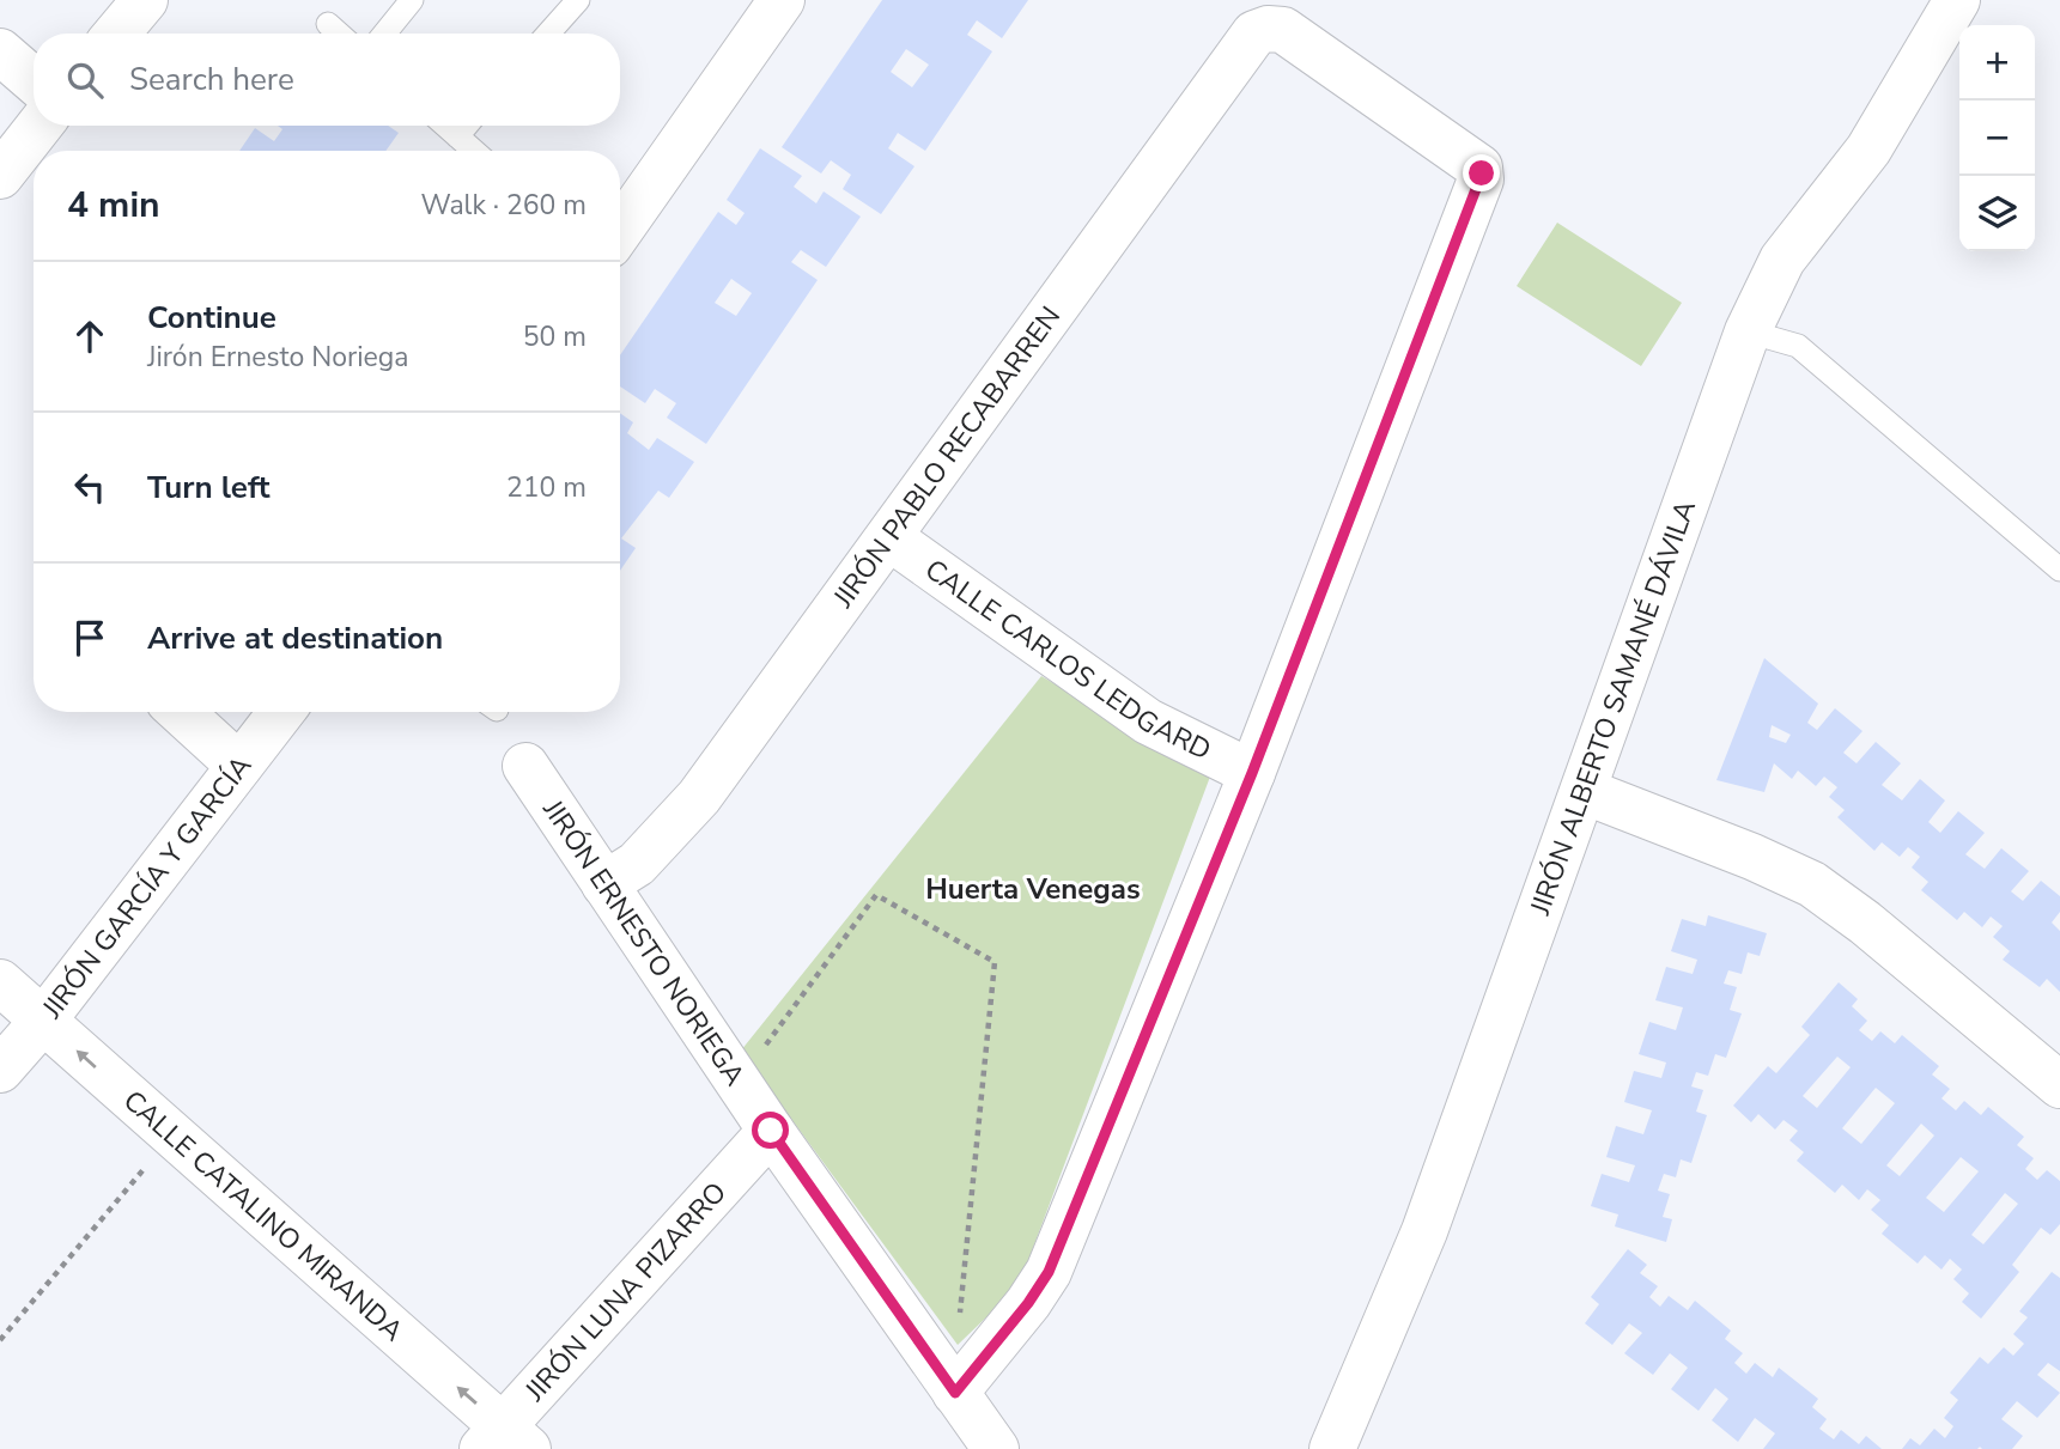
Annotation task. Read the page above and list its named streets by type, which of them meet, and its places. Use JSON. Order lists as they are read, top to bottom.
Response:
{
  "streets": {
    "street": [
      "JIRÓN PABLO RECABARREN",
      "CALLE CARLOS LEDGARD",
      "JIRÓN ALBERTO SAMANÉ DÁVILA",
      "JIRÓN GARCÍA Y GARCÍA",
      "JIRÓN ERNESTO NORIEGA",
      "CALLE CATALINO MIRANDA",
      "JIRÓN LUNA PIZARRO"
    ]
  },
  "crossings": [
    ["JIRÓN PABLO RECABARREN", "CALLE CARLOS LEDGARD"],
    ["JIRÓN PABLO RECABARREN", "JIRÓN ERNESTO NORIEGA"],
    ["JIRÓN GARCÍA Y GARCÍA", "CALLE CATALINO MIRANDA"],
    ["JIRÓN ERNESTO NORIEGA", "JIRÓN LUNA PIZARRO"],
    ["CALLE CATALINO MIRANDA", "JIRÓN LUNA PIZARRO"]
  ],
  "one_way": ["CALLE CATALINO MIRANDA"],
  "districts": ["Huerta Venegas"],
  "page": {
    "map_buttons": ["+", "−"],
    "search": "Search here",
    "heading": ["4 min", "Walk · 260 m"],
    "list": [
      ["Continue", "Jirón Ernesto Noriega", "50 m"],
      ["Turn left", "210 m"],
      "Arrive at destination"
    ]
  }
}
